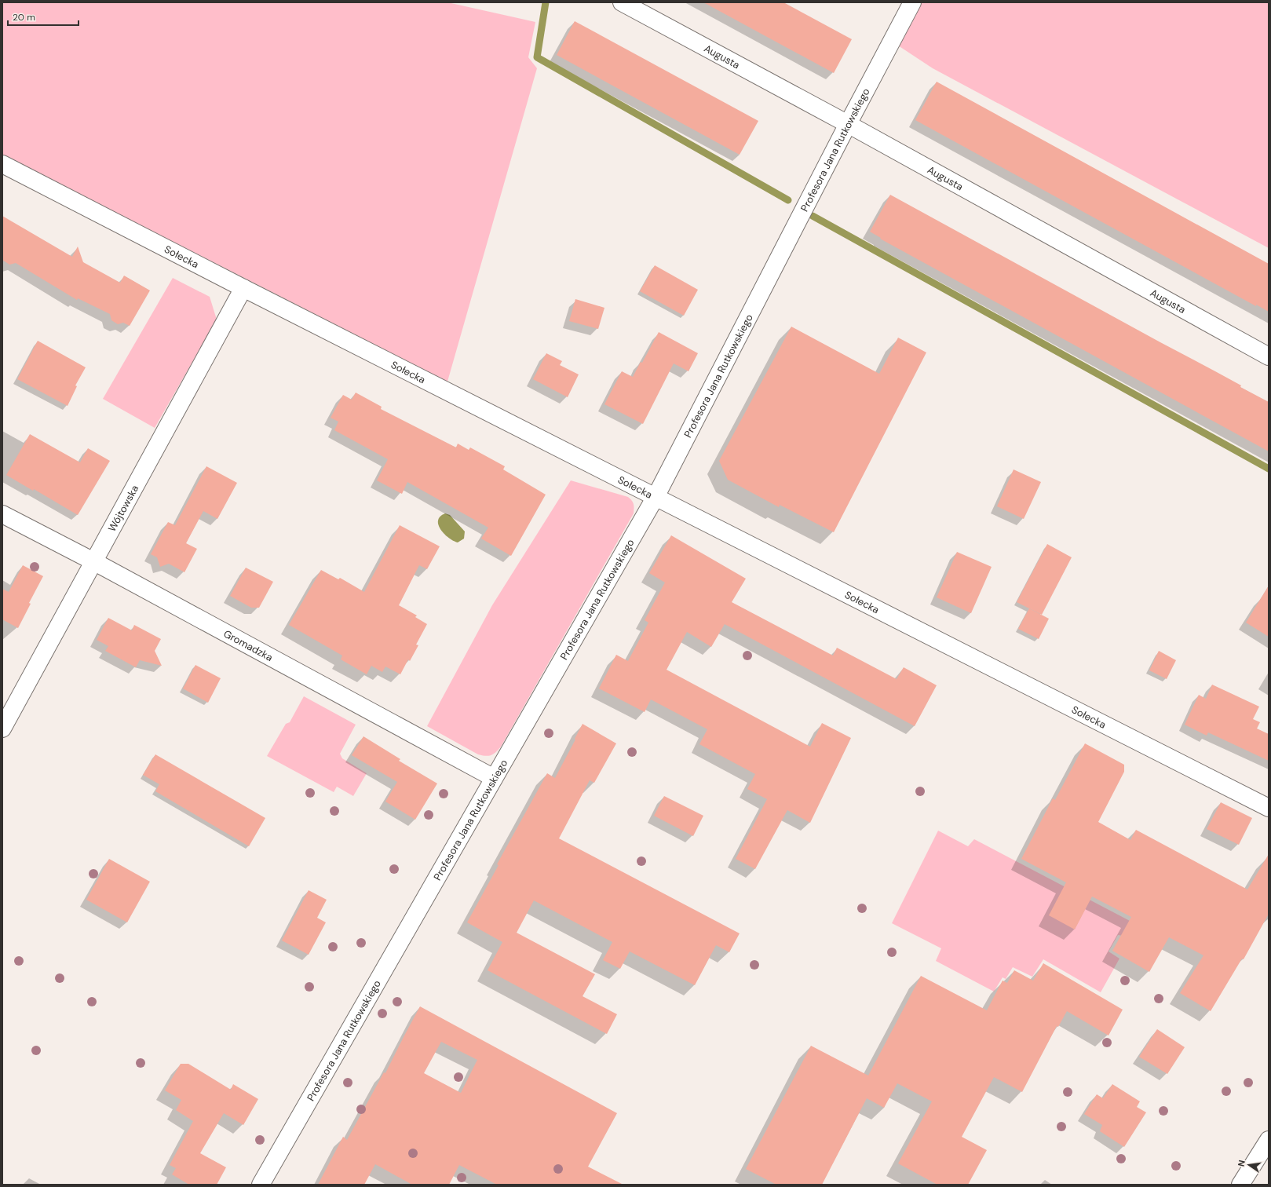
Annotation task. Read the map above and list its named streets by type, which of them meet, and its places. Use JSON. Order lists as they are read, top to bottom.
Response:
{
  "streets": {
    "street": [
      "Augusta",
      "Profesora Jana Rutkowskiego",
      "Sołecka",
      "Wójtowska",
      "Gromadzka"
    ]
  },
  "crossings": [
    ["Augusta", "Profesora Jana Rutkowskiego"],
    ["Profesora Jana Rutkowskiego", "Sołecka"],
    ["Profesora Jana Rutkowskiego", "Gromadzka"],
    ["Sołecka", "Wójtowska"],
    ["Wójtowska", "Gromadzka"]
  ],
  "scale_bar": "20 m",
  "north": "left"
}
